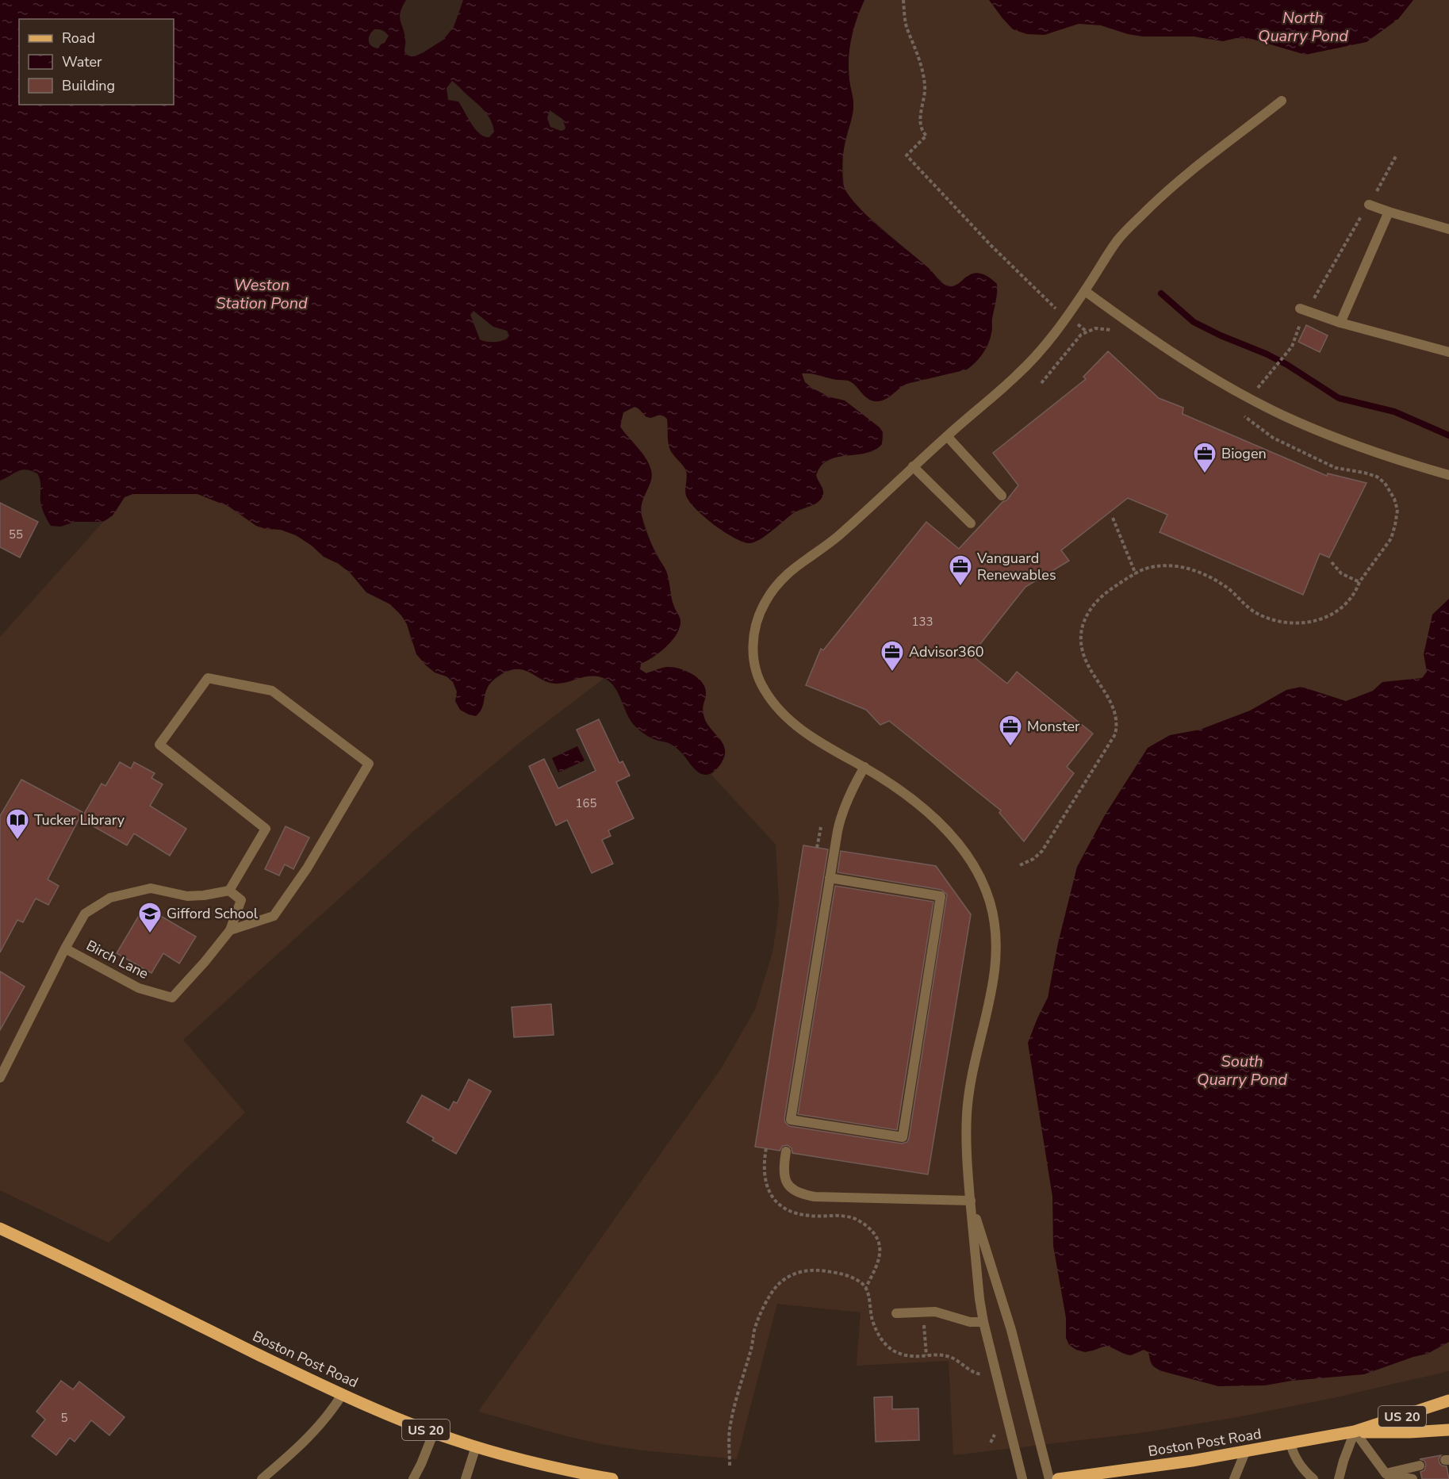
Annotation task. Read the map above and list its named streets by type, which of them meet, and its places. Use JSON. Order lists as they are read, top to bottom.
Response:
{
  "streets": {
    "main road": ["Boston Post Road", "US 20"],
    "street": ["Birch Lane"]
  },
  "water": ["North Quarry Pond", "Weston Station Pond", "South Quarry Pond"],
  "places": {
    "office": [
      "Biogen",
      "Vanguard Renewables",
      "Advisor360",
      "Monster"
    ],
    "library": ["Tucker Library"],
    "school or university": ["Gifford School"]
  },
  "house_numbers": [
    "55",
    "133",
    "165",
    "5"
  ],
  "legend": ["Road", "Water", "Building"]
}
